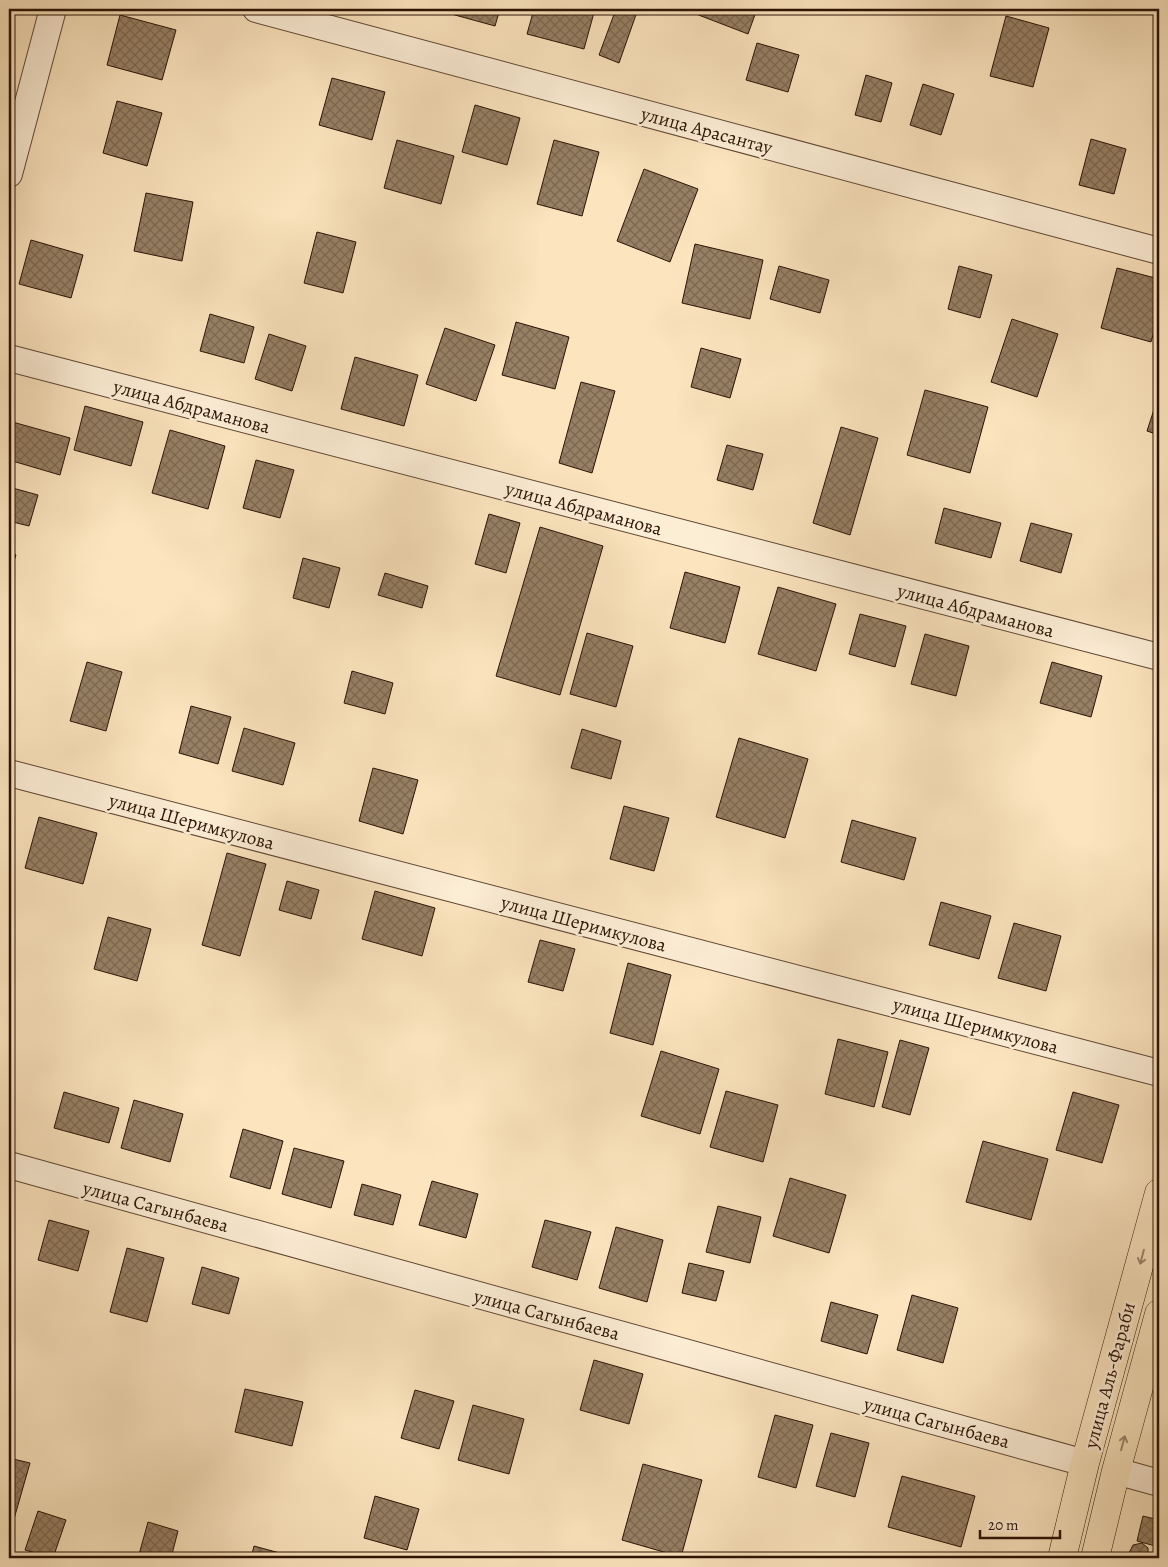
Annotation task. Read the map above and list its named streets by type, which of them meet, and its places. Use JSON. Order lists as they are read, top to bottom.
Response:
{
  "streets": {
    "main road": ["улица Аль-Фараби"],
    "street": [
      "улица Арасантау",
      "улица Абдраманова",
      "улица Шеримкулова",
      "улица Сагынбаева"
    ]
  },
  "crossings": [
    ["улица Сагынбаева", "улица Аль-Фараби"]
  ],
  "scale_bar": "20 m"
}
